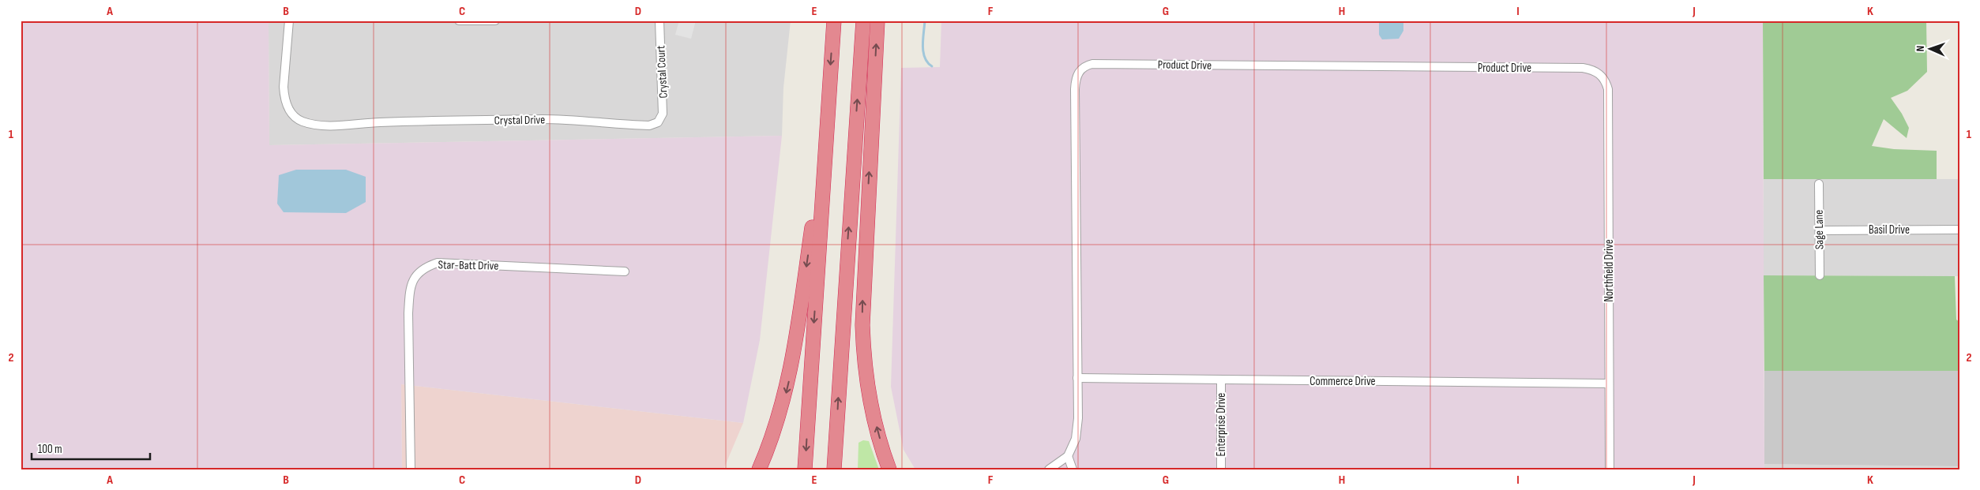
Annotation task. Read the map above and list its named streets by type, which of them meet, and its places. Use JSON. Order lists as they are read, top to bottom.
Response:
{
  "streets": {
    "street": [
      "Product Drive",
      "Crystal Court",
      "Crystal Drive",
      "Sage Lane",
      "Basil Drive",
      "Star-Batt Drive",
      "Northfield Drive",
      "Commerce Drive",
      "Enterprise Drive"
    ]
  },
  "crossings": [
    ["Product Drive", "Northfield Drive"],
    ["Product Drive", "Commerce Drive"],
    ["Crystal Court", "Crystal Drive"],
    ["Sage Lane", "Basil Drive"],
    ["Northfield Drive", "Commerce Drive"],
    ["Commerce Drive", "Enterprise Drive"]
  ],
  "scale_bar": "100 m",
  "north": "left",
  "grid": {
    "columns": [
      "A",
      "B",
      "C",
      "D",
      "E",
      "F",
      "G",
      "H",
      "I",
      "J",
      "K"
    ],
    "rows": ["1", "2"]
  }
}
